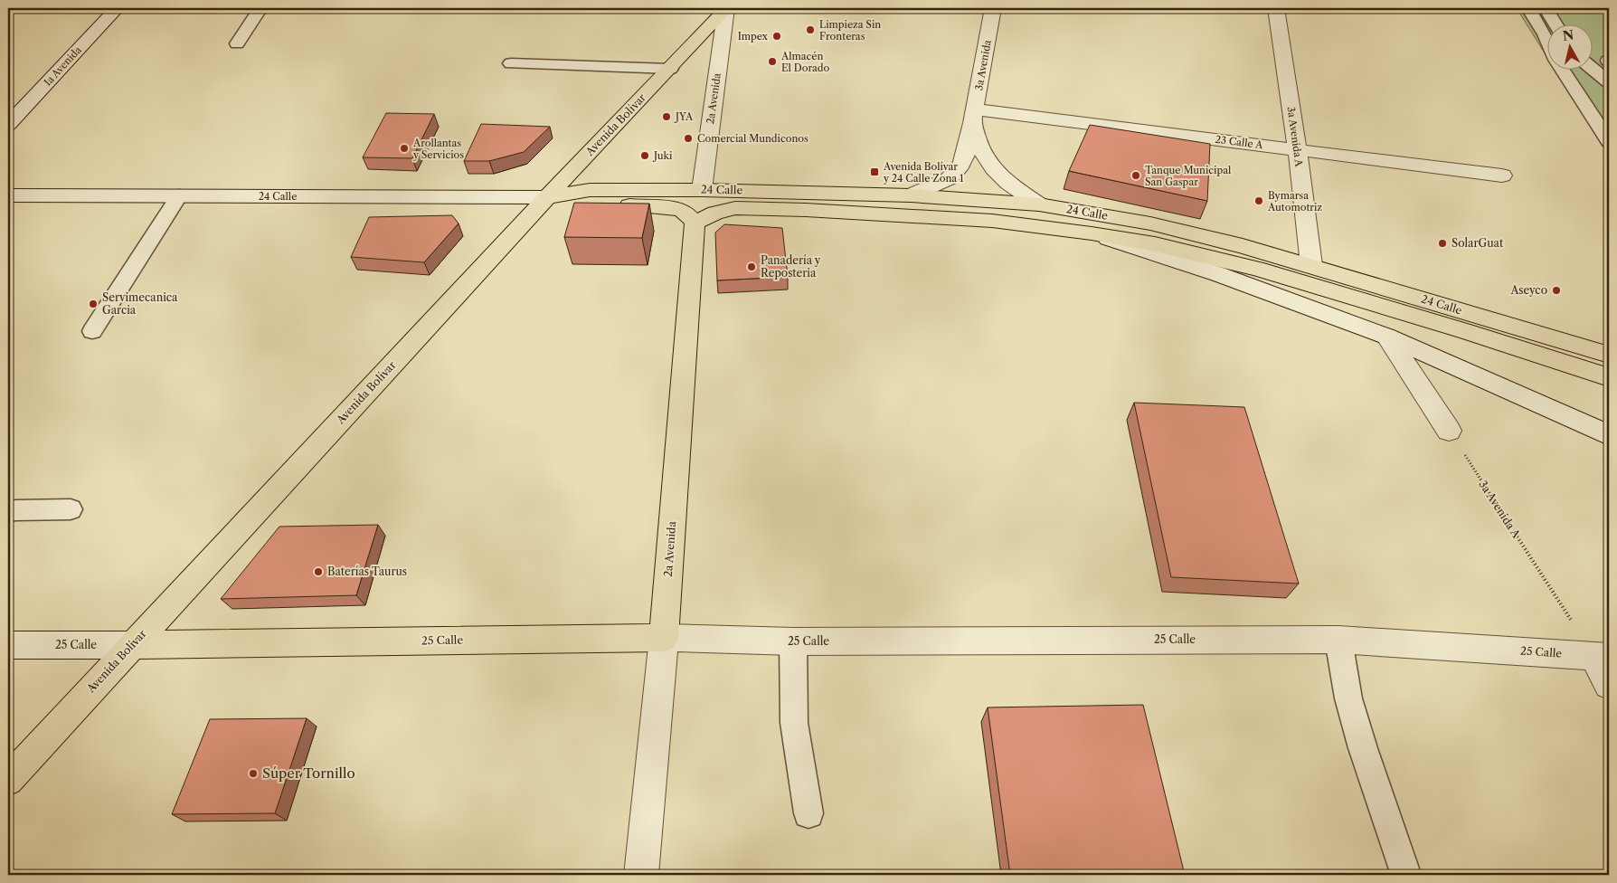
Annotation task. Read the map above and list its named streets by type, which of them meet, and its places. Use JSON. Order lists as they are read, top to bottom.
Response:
{
  "streets": {
    "main road": [
      "2a Avenida",
      "Avenida Bolívar",
      "24 Calle",
      "25 Calle"
    ],
    "street": [
      "3a Avenida",
      "1a Avenida",
      "3a Avenida A",
      "23 Calle A"
    ]
  },
  "crossings": [
    ["3a Avenida", "23 Calle A"],
    ["3a Avenida", "24 Calle"],
    ["2a Avenida", "Avenida Bolívar"],
    ["2a Avenida", "24 Calle"],
    ["2a Avenida", "25 Calle"],
    ["Avenida Bolívar", "24 Calle"],
    ["Avenida Bolívar", "25 Calle"],
    ["3a Avenida A", "23 Calle A"],
    ["3a Avenida A", "24 Calle"],
    ["3a Avenida A", "25 Calle"]
  ],
  "places": {
    "other": [
      "Limpieza Sin Fronteras",
      "Impex",
      "Almacén El Dorado",
      "JYA",
      "Comercial Mundiconos",
      "Arollantas y Servicios",
      "Juki",
      "Tanque Municipal San Gaspar",
      "Bymarsa Automotriz",
      "SolarGuat",
      "Panadería y Reposteria",
      "Aseyco",
      "Servimecanica Garcia",
      "Baterías Taurus",
      "Súper Tornillo"
    ],
    "transit": ["Avenida Bolívar y 24 Calle Zona 1"]
  },
  "north": "top"
}
